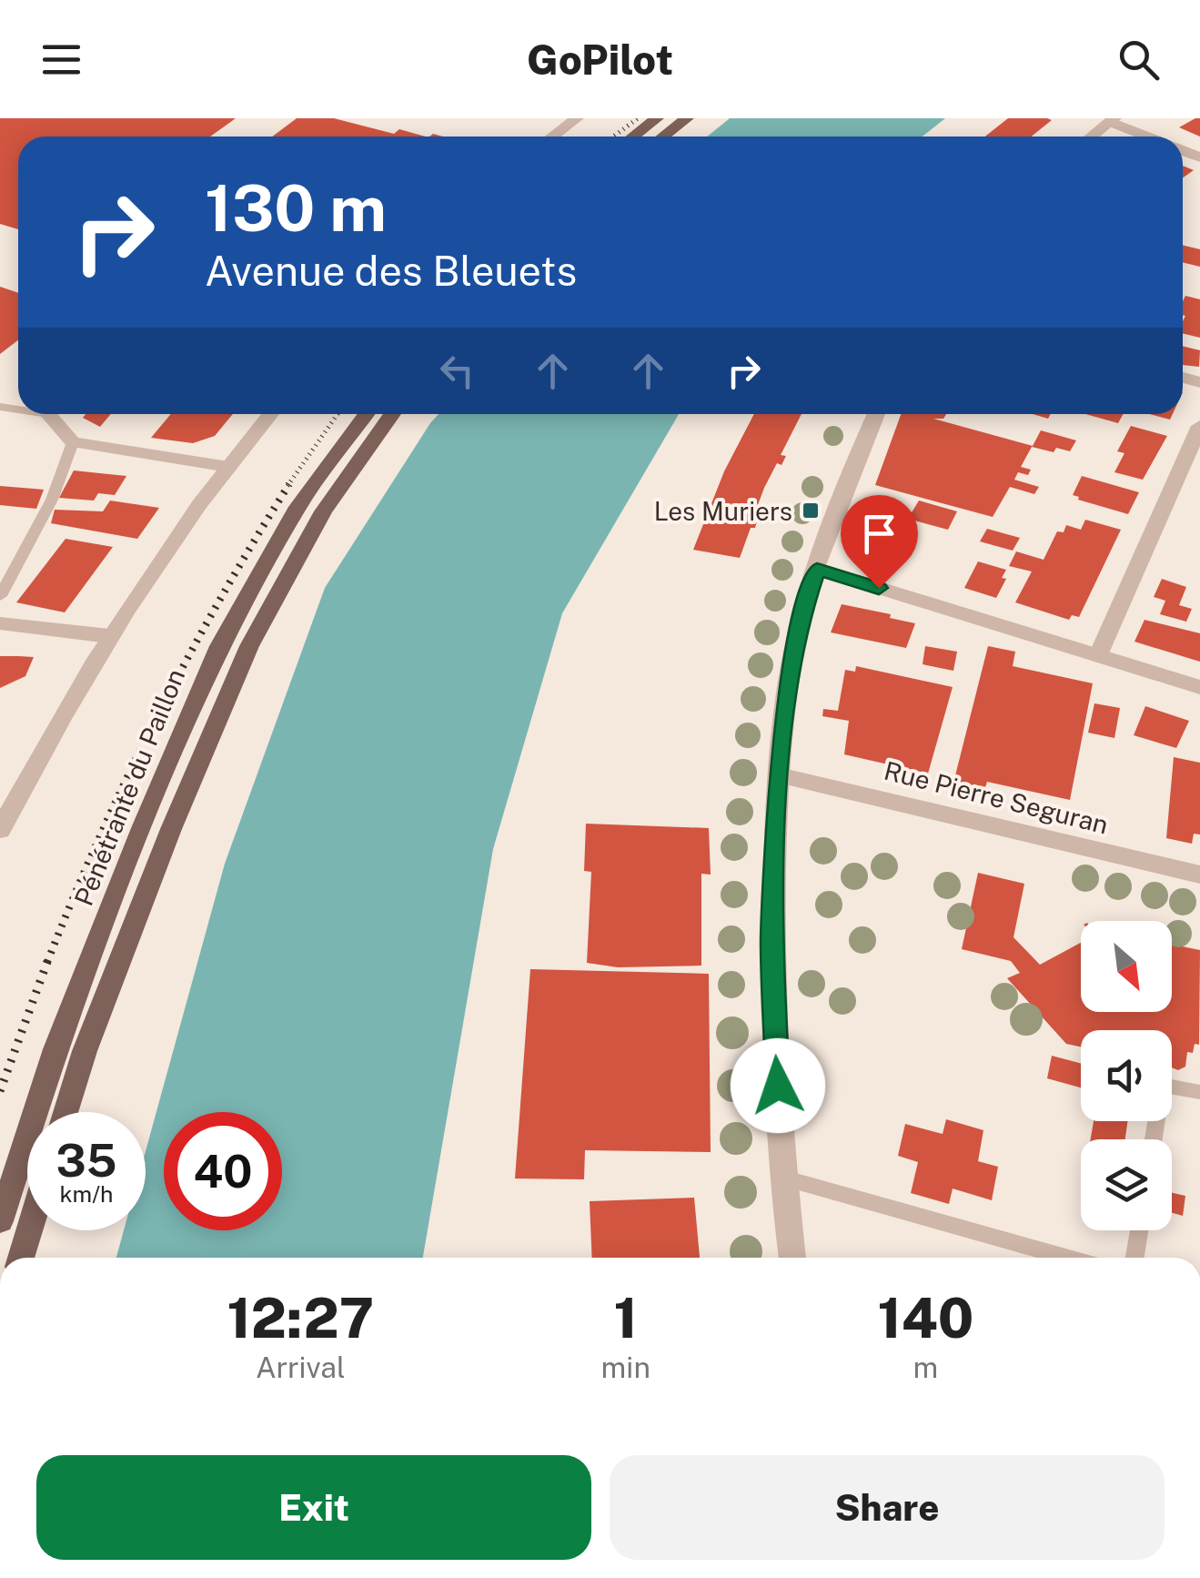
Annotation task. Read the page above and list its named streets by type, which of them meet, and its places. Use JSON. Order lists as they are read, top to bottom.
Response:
{
  "streets": {
    "main road": ["Pénétrante du Paillon"],
    "street": ["Rue Pierre Seguran"]
  },
  "places": {
    "transit": ["Les Muriers"]
  },
  "north": "bottom right",
  "page": {
    "header": "GoPilot",
    "turn": ["130 m", "Avenue des Bleuets"],
    "speed": "35 km/h",
    "limit": "40",
    "eta": [
      "12:27",
      "Arrival",
      "1",
      "min",
      "140",
      "m"
    ],
    "buttons": ["Exit", "Share"]
  }
}
